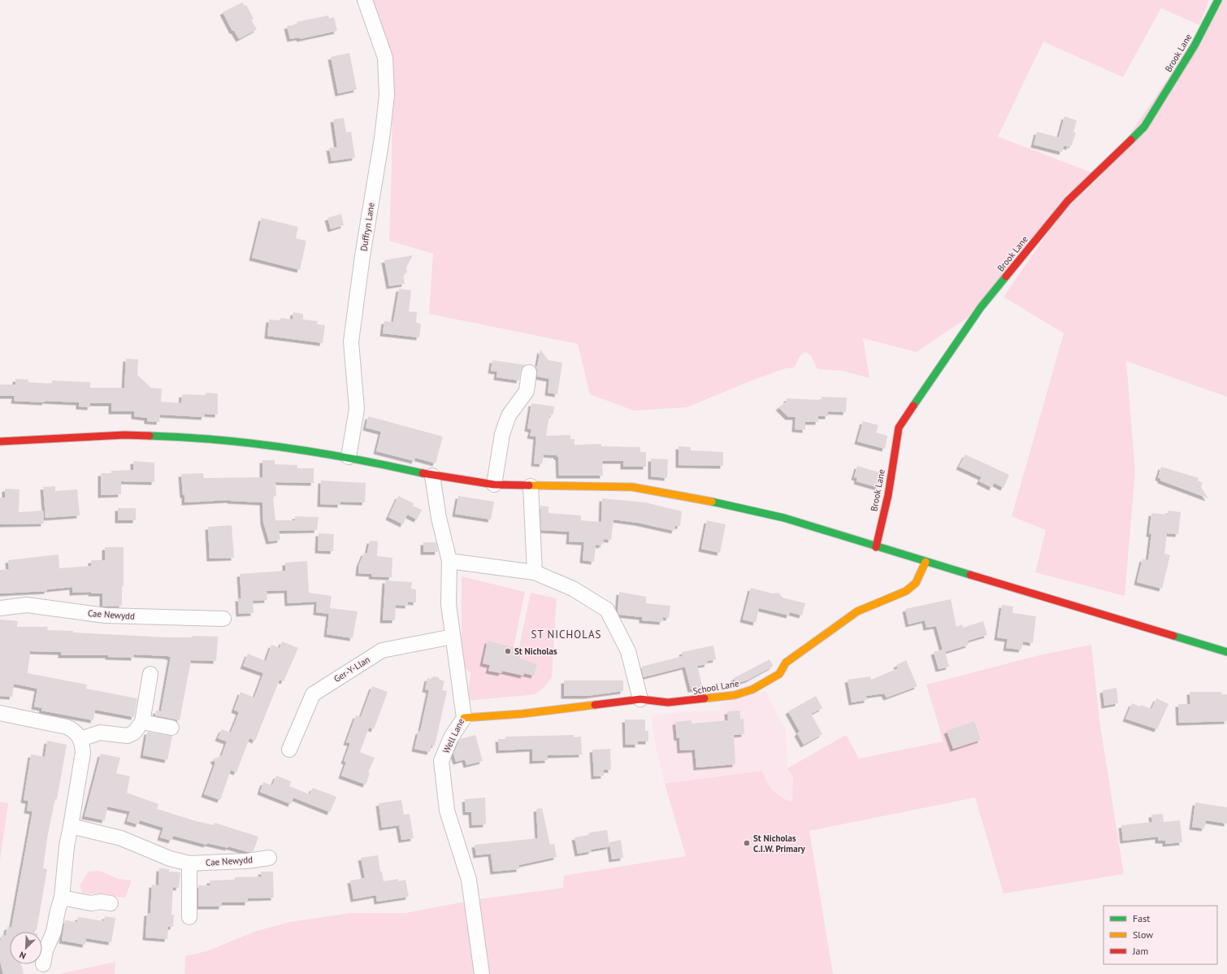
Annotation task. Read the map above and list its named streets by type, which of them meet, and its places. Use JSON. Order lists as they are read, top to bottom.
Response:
{
  "streets": {
    "main road": ["Brook Lane", "School Lane"],
    "street": [
      "Duffryn Lane",
      "Cae Newydd",
      "Ger-Y-Llan",
      "Well Lane"
    ]
  },
  "crossings": [
    ["Ger-Y-Llan", "Well Lane"],
    ["School Lane", "Well Lane"]
  ],
  "districts": ["ST NICHOLAS"],
  "places": ["St Nicholas", "St Nicholas C.I.W. Primary"],
  "legend": ["Fast", "Slow", "Jam"],
  "north": "bottom left"
}
